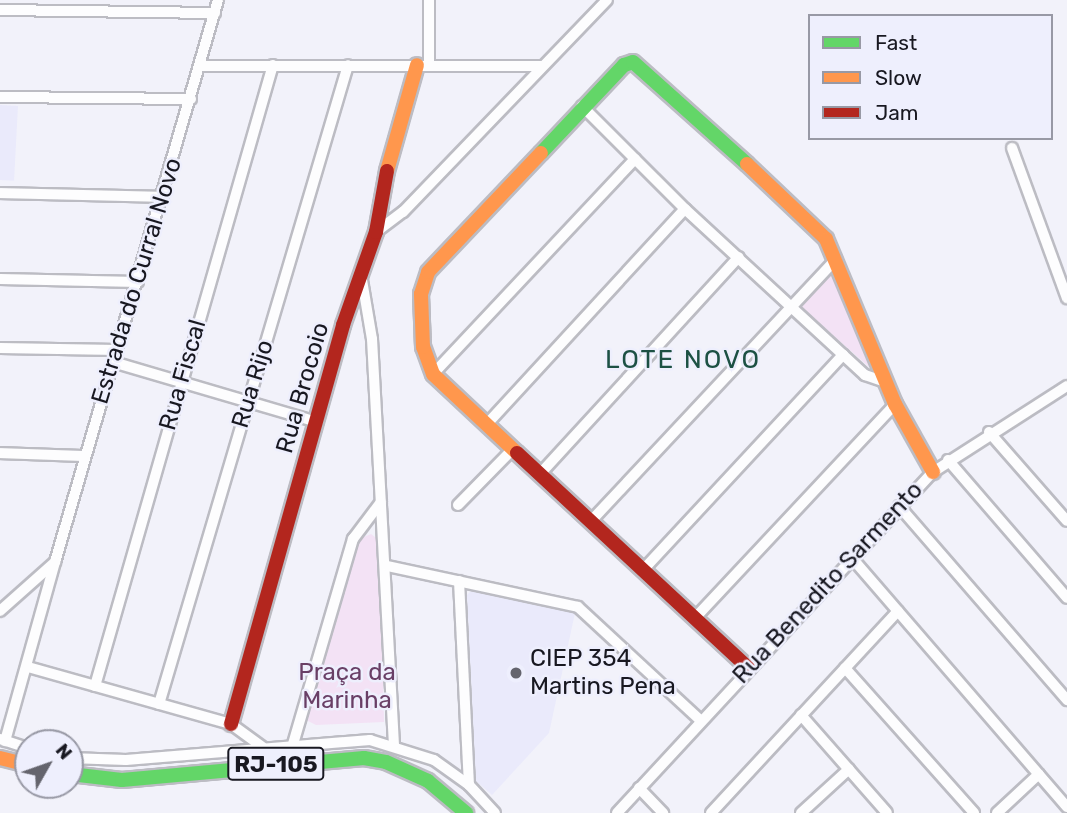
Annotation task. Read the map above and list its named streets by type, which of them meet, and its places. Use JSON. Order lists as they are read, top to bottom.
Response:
{
  "streets": {
    "street": [
      "Estrada do Curral Novo",
      "Rua Fiscal",
      "Rua Rijo",
      "Rua Brocoio",
      "Rua Benedito Sarmento",
      "RJ-105"
    ]
  },
  "districts": ["LOTE NOVO"],
  "parks": ["Praça da Marinha"],
  "places": ["CIEP 354 Martins Pena"],
  "legend": ["Fast", "Slow", "Jam"],
  "north": "top right"
}
